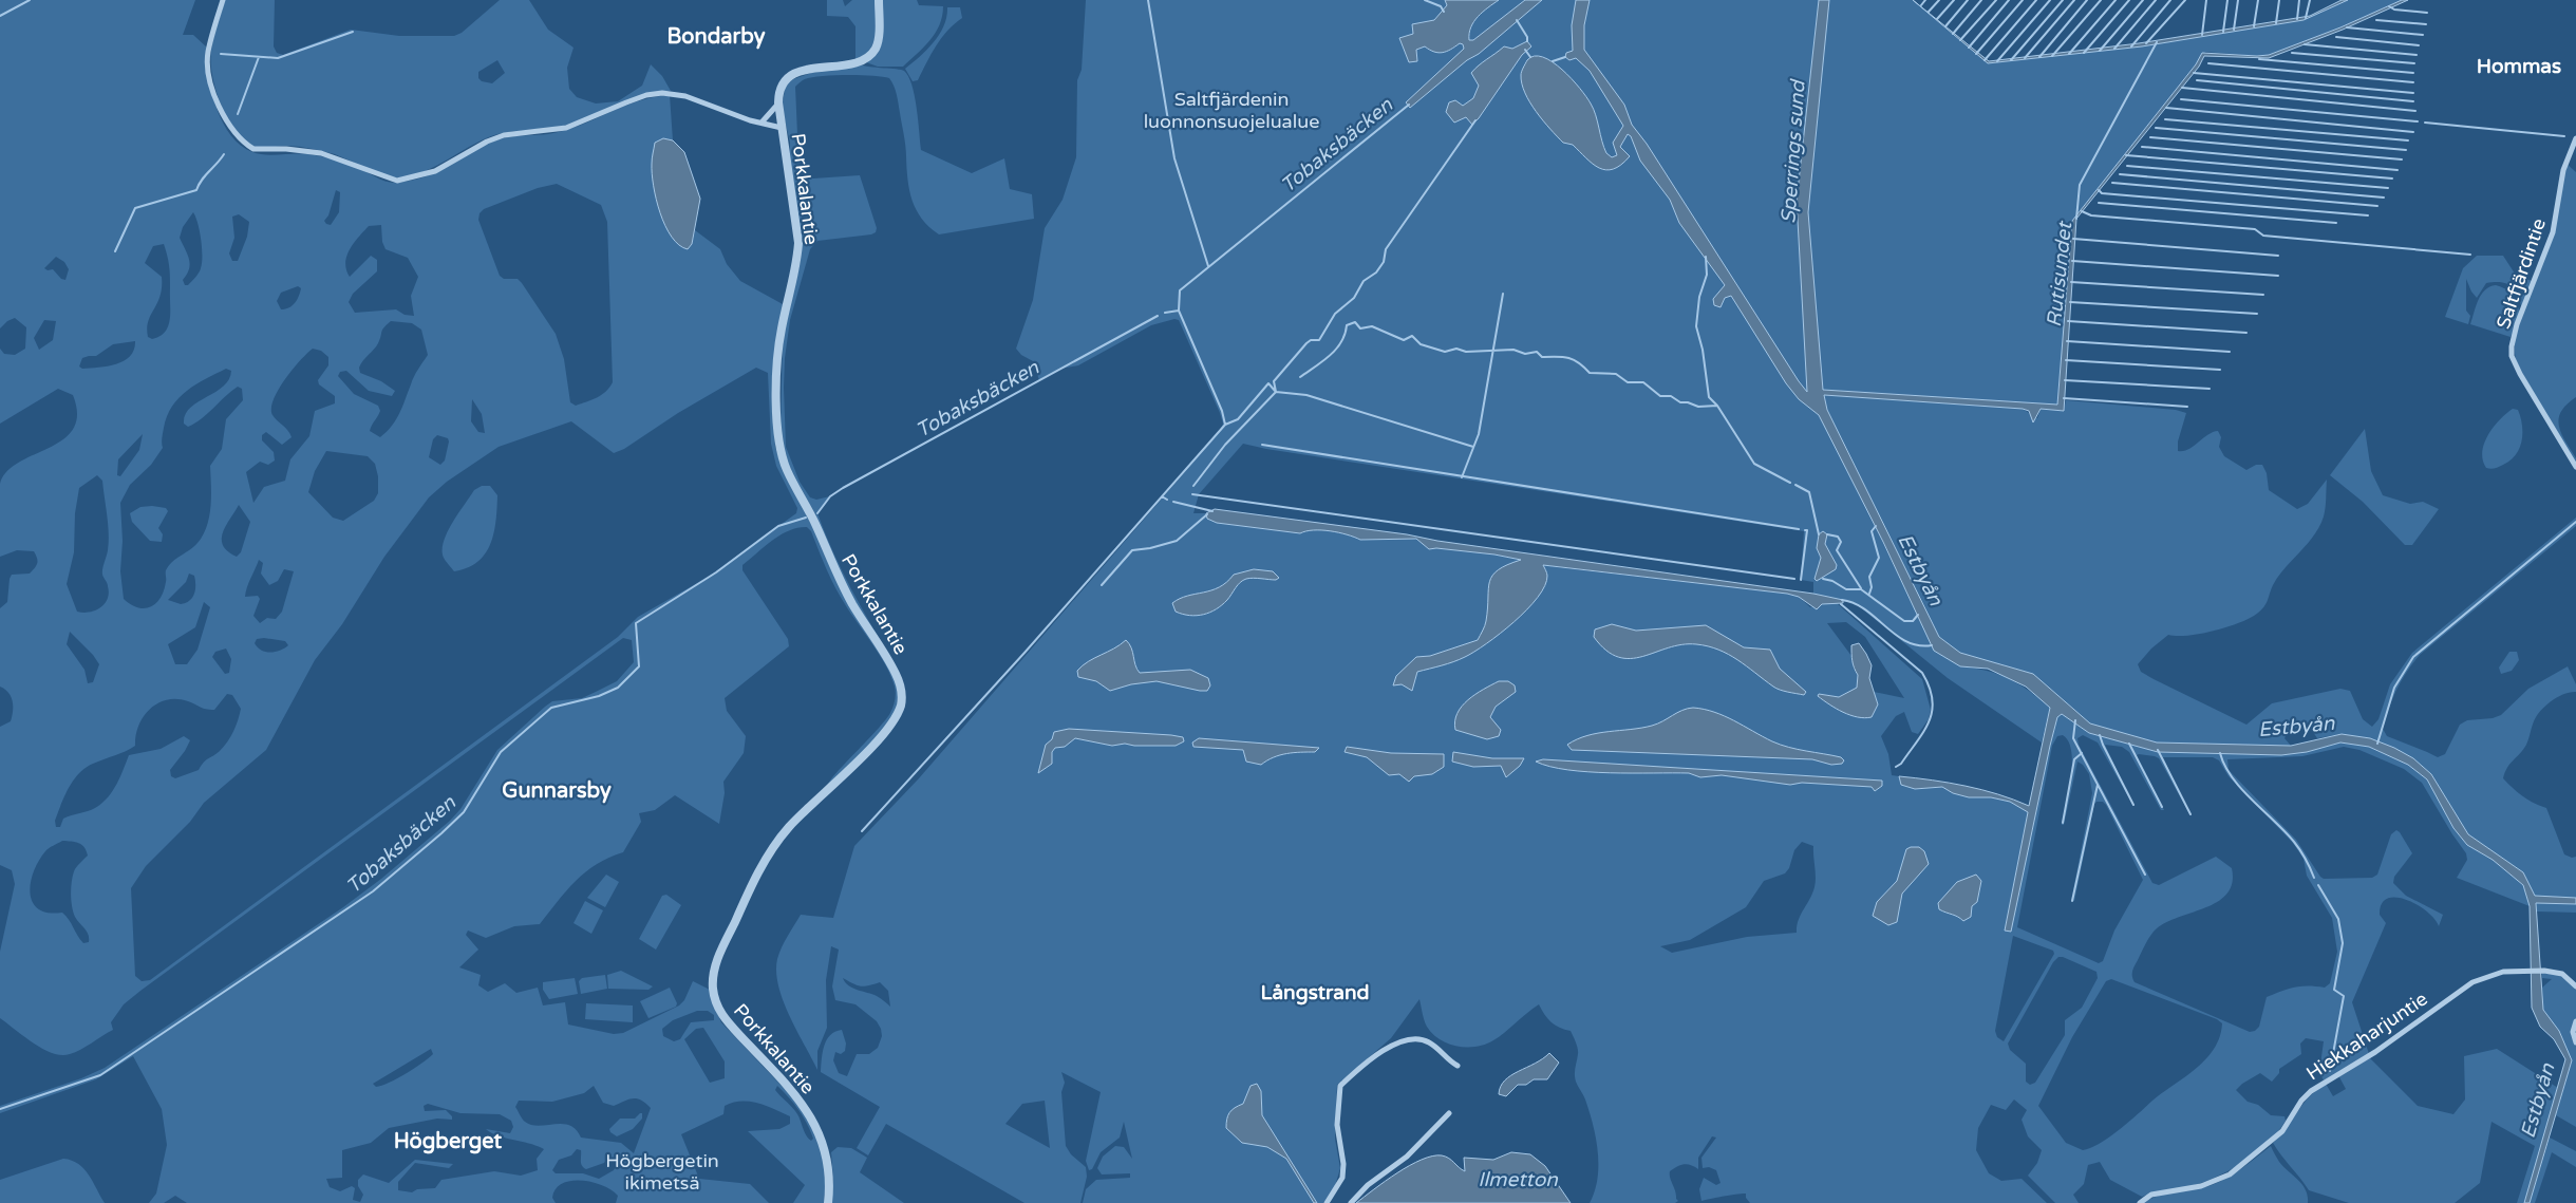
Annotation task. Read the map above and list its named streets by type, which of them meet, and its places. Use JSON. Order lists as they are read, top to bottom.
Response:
{
  "streets": {
    "street": ["Porkkalantie", "Saltfjärdintie", "Hiekkaharjuntie"]
  },
  "districts": [
    "Bondarby",
    "Hommas",
    "Gunnarsby",
    "Långstrand",
    "Högberget"
  ],
  "water": [
    "Tobaksbäcken",
    "Sperrings sund",
    "Rutisundet",
    "Estbyån",
    "Ilmetton"
  ],
  "parks": ["Saltfjärdenin luonnonsuojelualue", "Högbergetin ikimetsä"]
}
